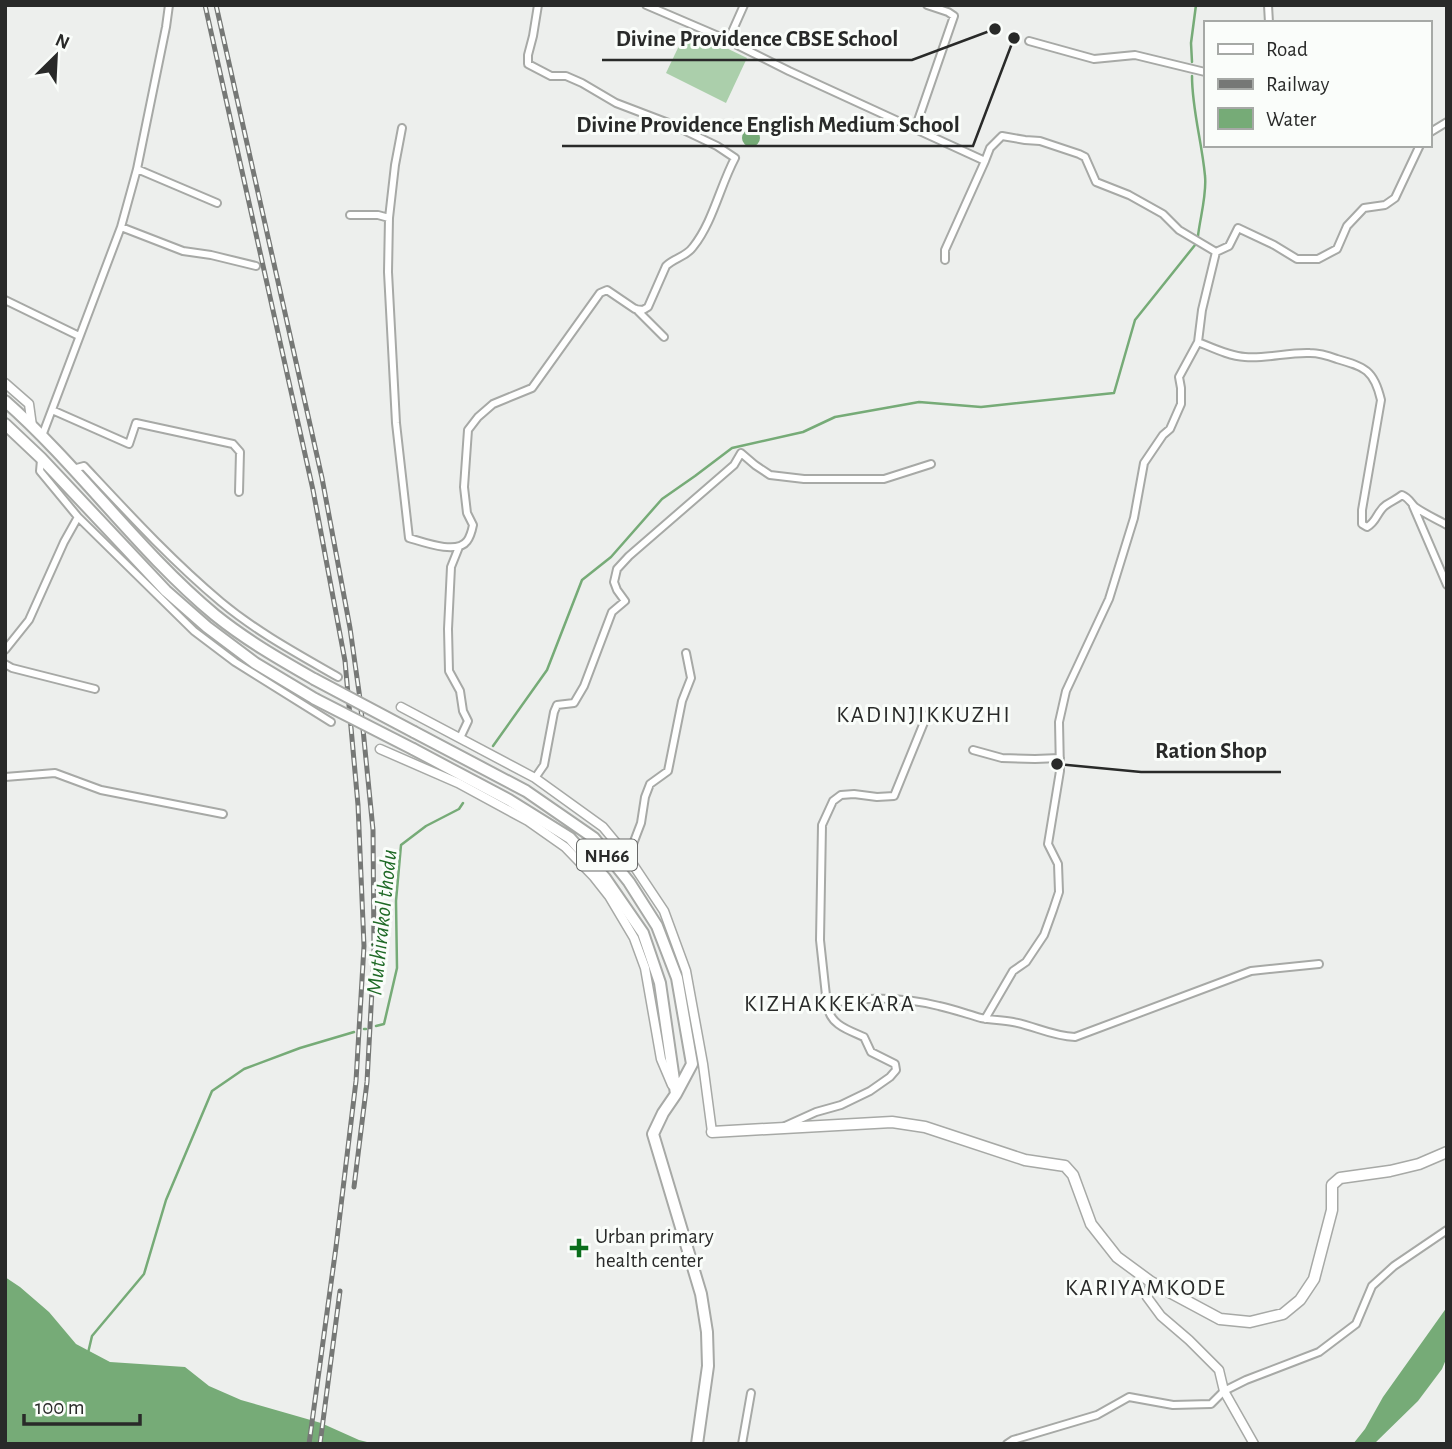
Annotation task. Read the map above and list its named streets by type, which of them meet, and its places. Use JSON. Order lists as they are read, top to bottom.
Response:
{
  "streets": {
    "highway": ["NH66"]
  },
  "districts": ["KADINJIKKUZHI", "KIZHAKKEKARA", "KARIYAMKODE"],
  "water": ["Muthirakol thodu"],
  "places": {
    "other": ["Divine Providence CBSE School", "Divine Providence English Medium School", "Ration Shop"],
    "health": ["Urban primary health center"]
  },
  "legend": ["Road", "Railway", "Water"],
  "scale_bar": "100 m",
  "north": "top right"
}
